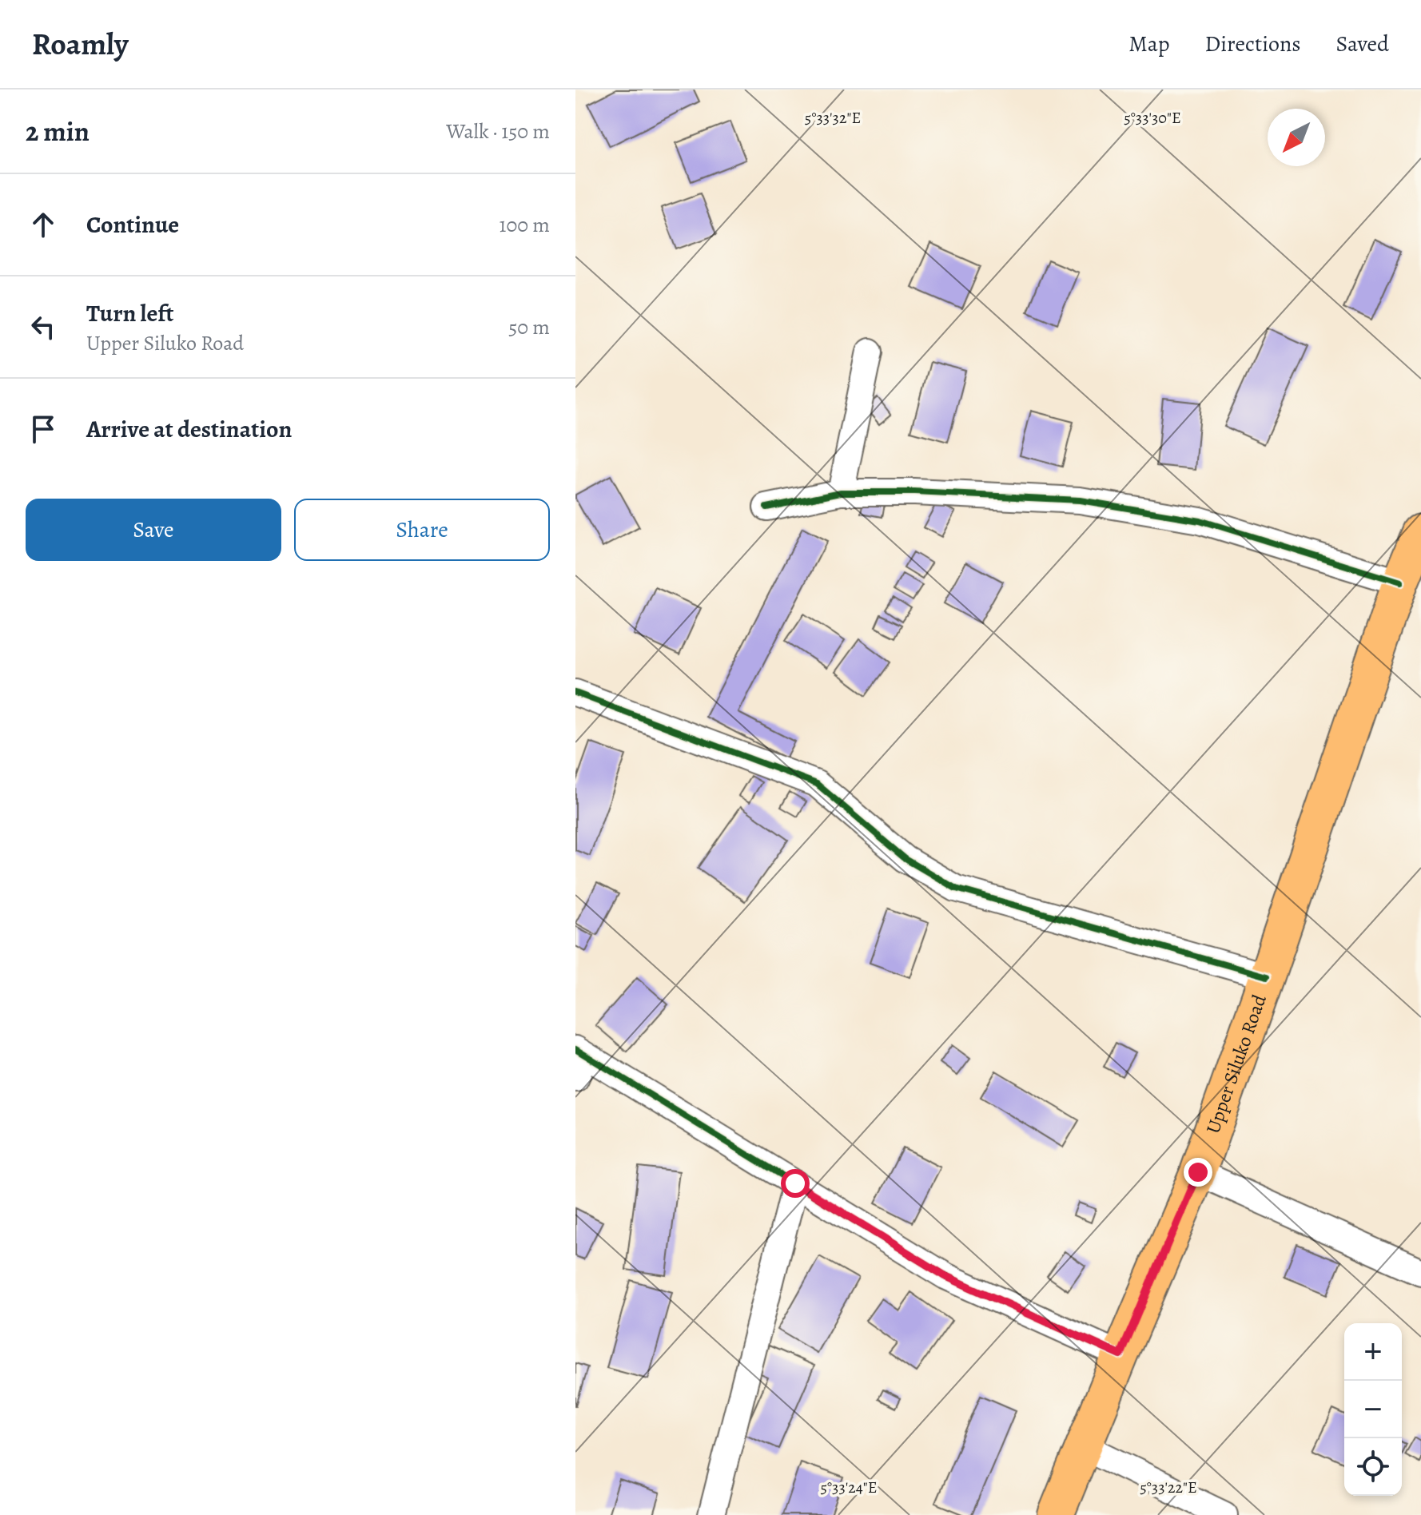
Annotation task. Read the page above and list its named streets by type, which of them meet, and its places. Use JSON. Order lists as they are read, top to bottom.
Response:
{
  "streets": {
    "main road": ["Upper Siluko Road"]
  },
  "north": "bottom left",
  "page": {
    "header": "Roamly",
    "nav": ["Map", "Directions", "Saved"],
    "heading": ["2 min", "Walk · 150 m"],
    "list": [
      ["Continue", "100 m"],
      ["Turn left", "Upper Siluko Road", "50 m"],
      "Arrive at destination"
    ],
    "buttons": ["Save", "Share"],
    "map_buttons": ["+", "−"]
  },
  "coordinates": [
    "5°33'30\"E",
    "5°33'32\"E",
    "5°33'24\"E",
    "5°33'22\"E"
  ]
}
